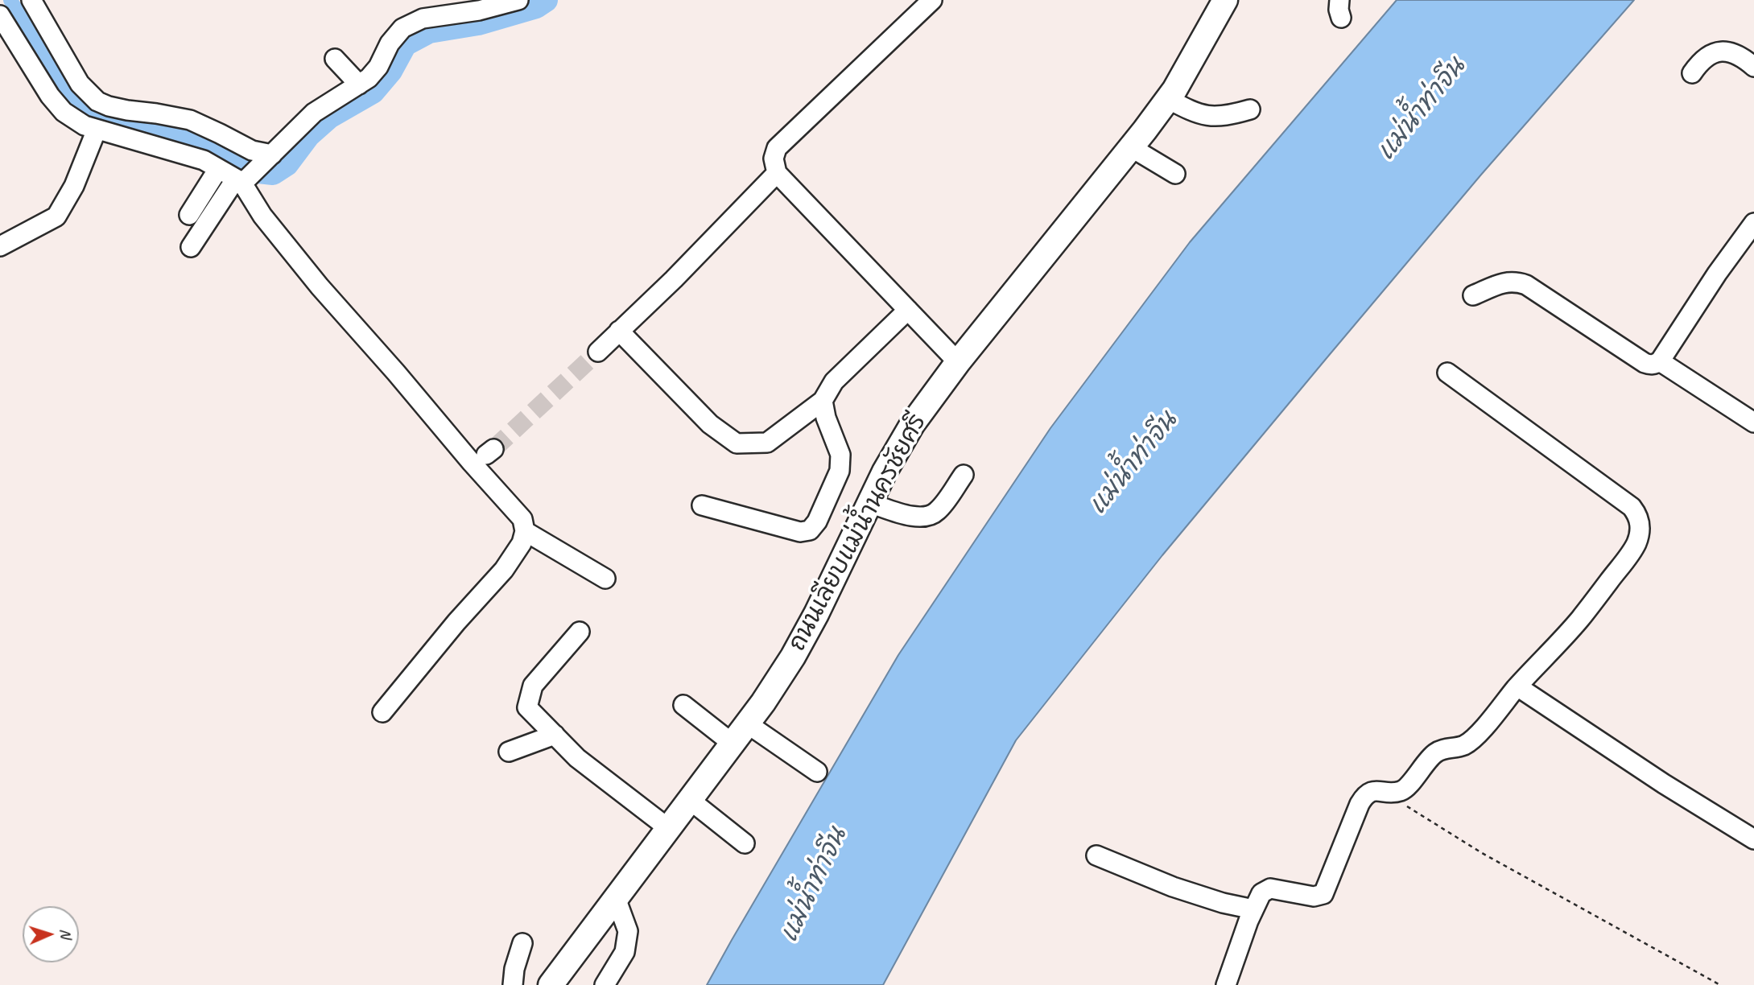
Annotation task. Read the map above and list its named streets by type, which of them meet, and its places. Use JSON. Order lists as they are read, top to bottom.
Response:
{
  "streets": {
    "main road": ["ถนนเลียบแม่น้ำนครชัยศรี"]
  },
  "water": ["แม่น้ำท่าจีน"],
  "north": "right"
}
